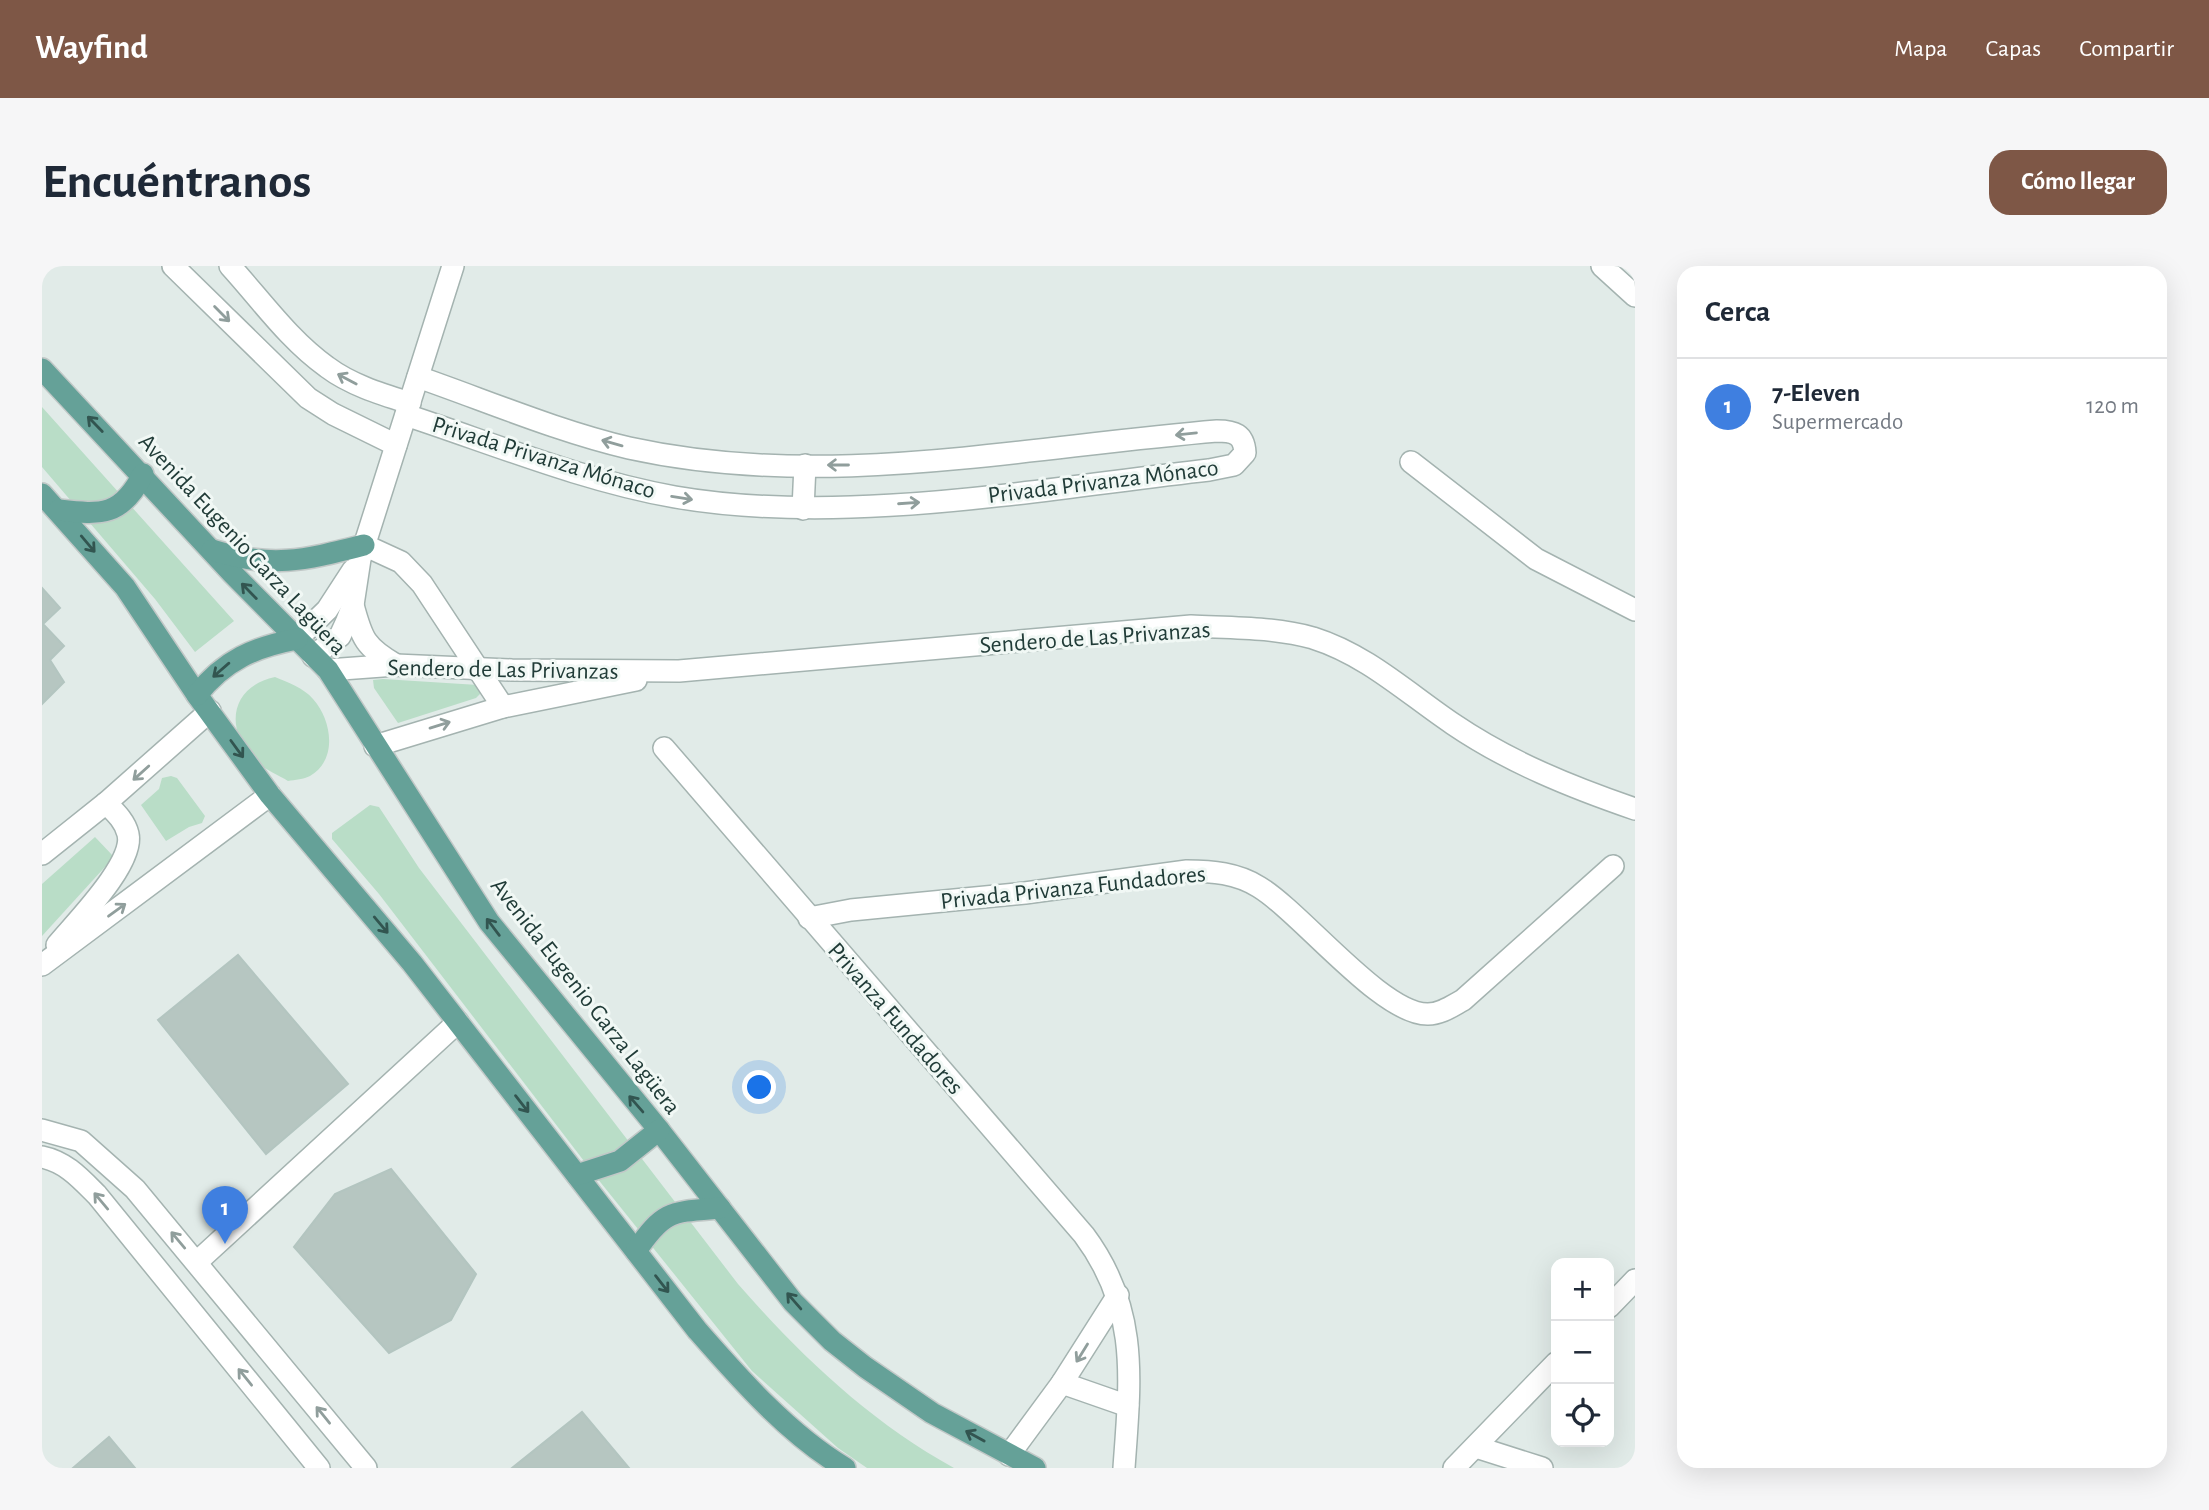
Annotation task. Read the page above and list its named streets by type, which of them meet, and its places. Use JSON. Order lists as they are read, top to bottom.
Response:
{
  "streets": {
    "main road": ["Avenida Eugenio Garza Lagüera"],
    "street": [
      "Privada Privanza Mónaco",
      "Sendero de Las Privanzas",
      "Privada Privanza Fundadores",
      "Privanza Fundadores"
    ]
  },
  "crossings": [
    ["Avenida Eugenio Garza Lagüera", "Sendero de Las Privanzas"],
    ["Privada Privanza Fundadores", "Privanza Fundadores"]
  ],
  "page": {
    "header": "Wayfind",
    "nav": ["Mapa", "Capas", "Compartir"],
    "buttons": "Cómo llegar",
    "title": "Encuéntranos",
    "heading": "Cerca",
    "list": [
      {
        "mark": "1",
        "name": "7-Eleven",
        "note": "Supermercado",
        "value": "120 m"
      }
    ],
    "pins": "1",
    "map_buttons": ["+", "−"]
  }
}
